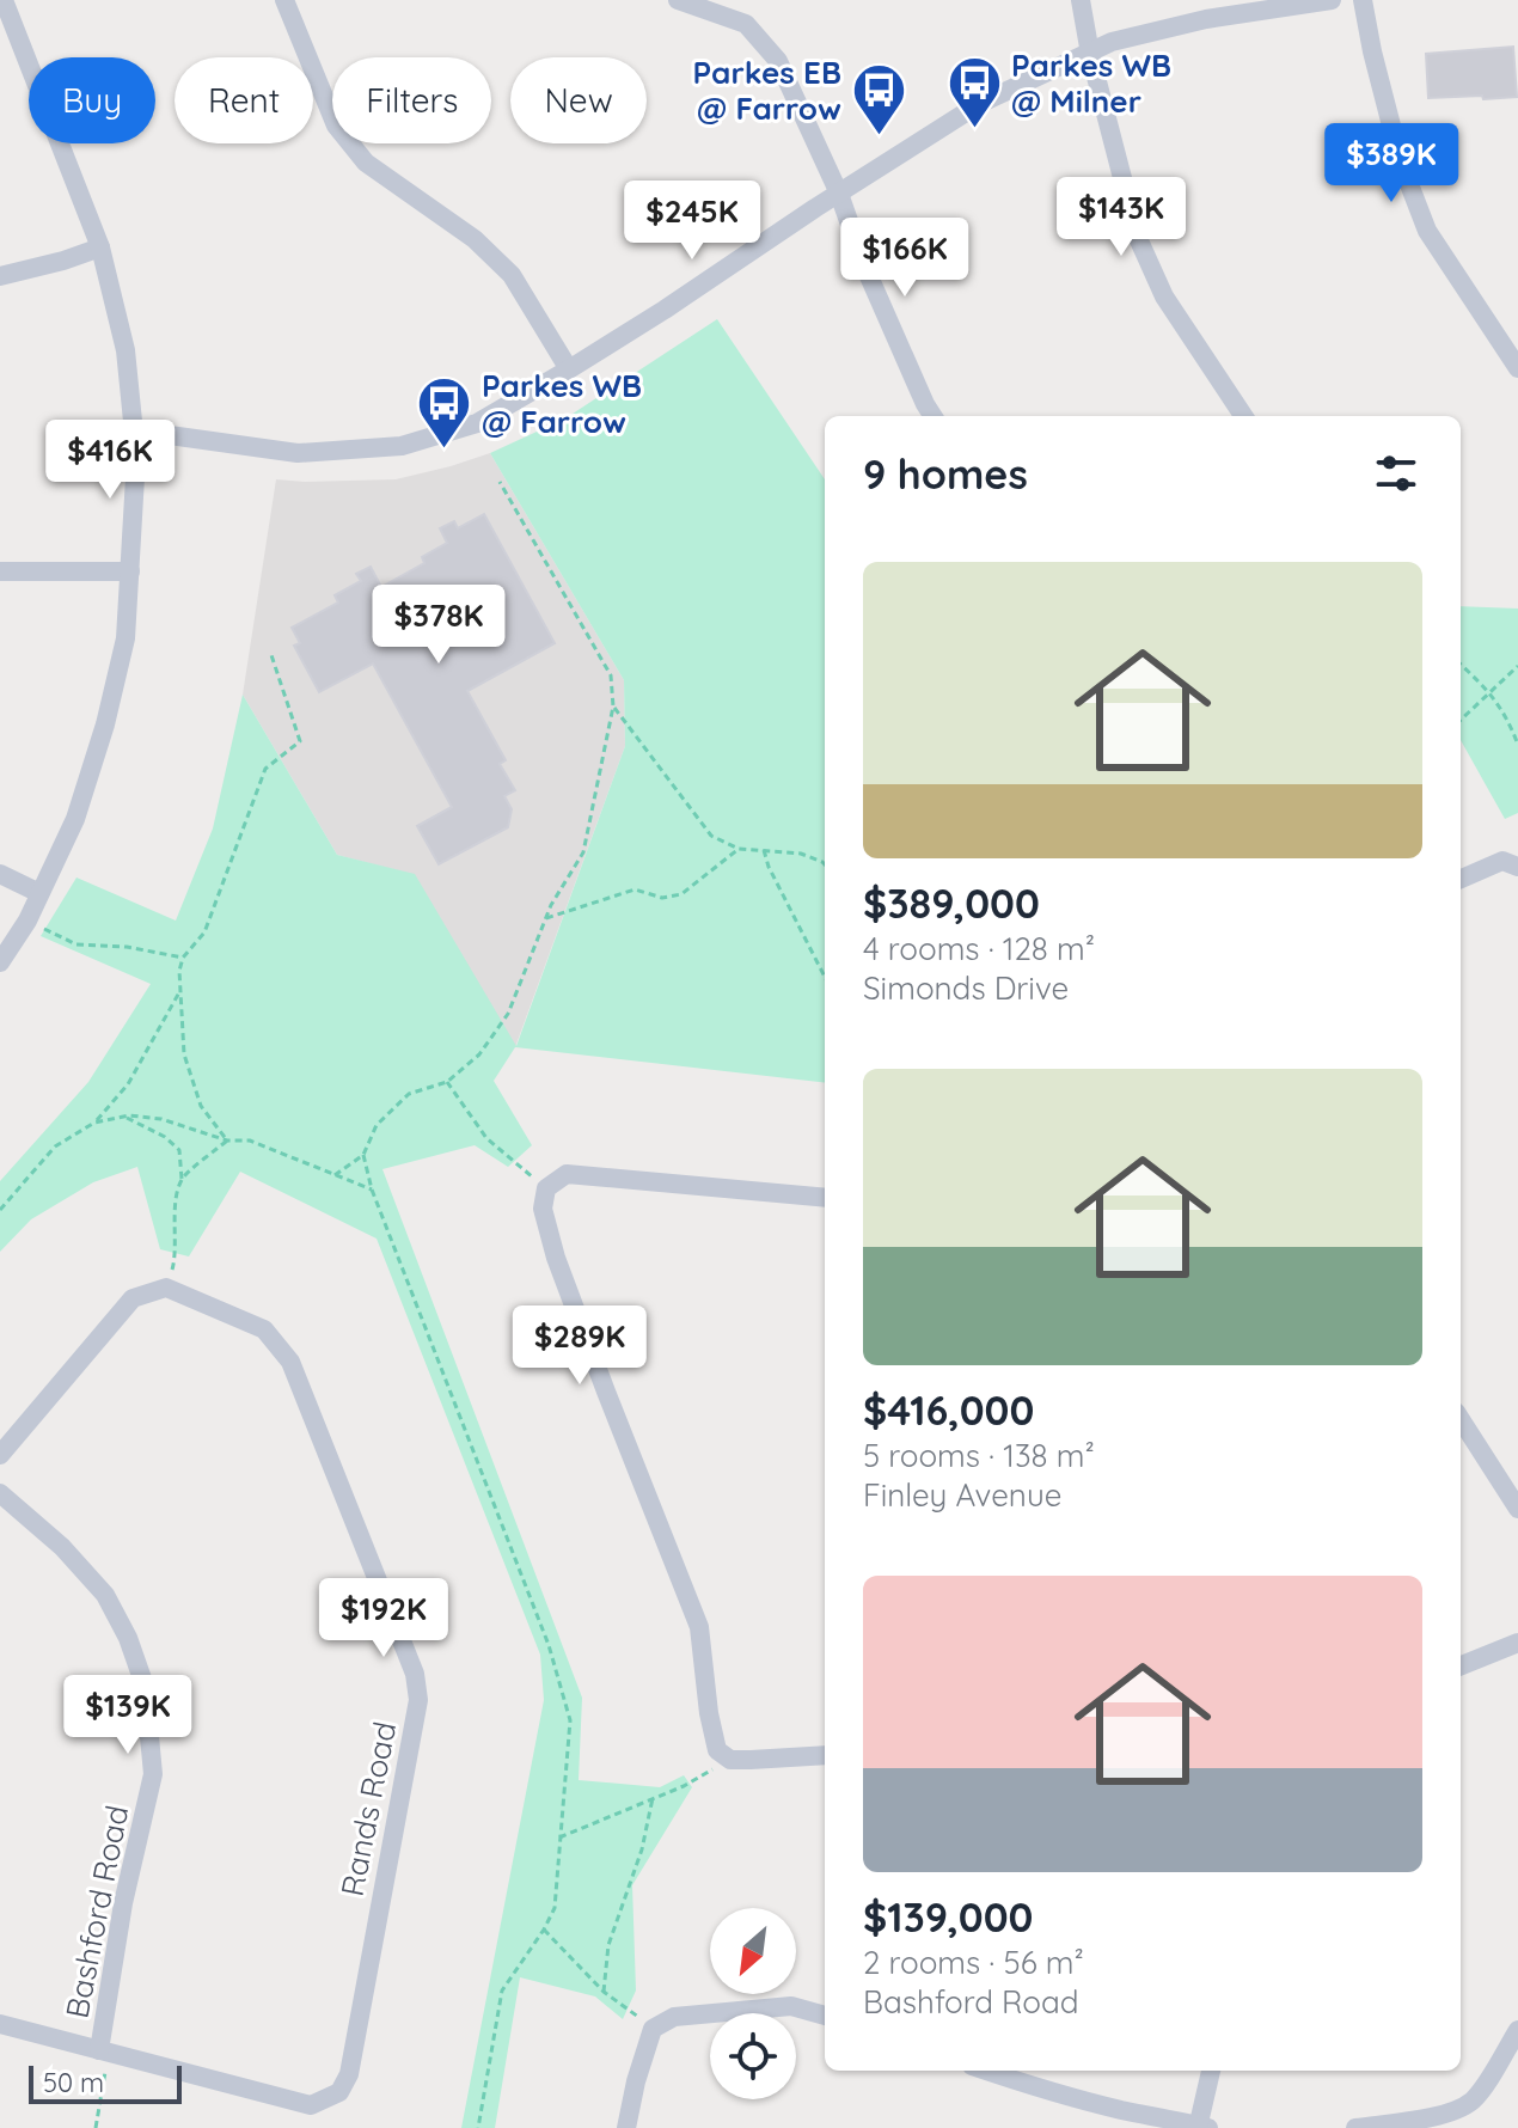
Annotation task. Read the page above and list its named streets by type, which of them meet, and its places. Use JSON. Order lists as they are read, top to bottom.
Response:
{
  "streets": {
    "street": ["Rands Road", "Bashford Road"]
  },
  "crossings": [
    ["Rands Road", "Bashford Road"]
  ],
  "places": {
    "bus stop": ["Parkes WB @ Milner", "Parkes EB @ Farrow", "Parkes WB @ Farrow"]
  },
  "scale_bar": "50 m",
  "north": "bottom left",
  "page": {
    "chip": [
      "Buy",
      "Rent",
      "Filters",
      "New"
    ],
    "price": [
      "$389K",
      "$143K",
      "$245K",
      "$166K",
      "$416K",
      "$378K",
      "$289K",
      "$192K",
      "$139K"
    ],
    "heading": "9 homes",
    "list": [
      {
        "name": "$389,000",
        "note": "4 rooms · 128 m² · Simonds Drive"
      },
      {
        "name": "$416,000",
        "note": "5 rooms · 138 m² · Finley Avenue"
      },
      {
        "name": "$139,000",
        "note": "2 rooms · 56 m² · Bashford Road"
      }
    ],
    "scale": "50 m"
  }
}
